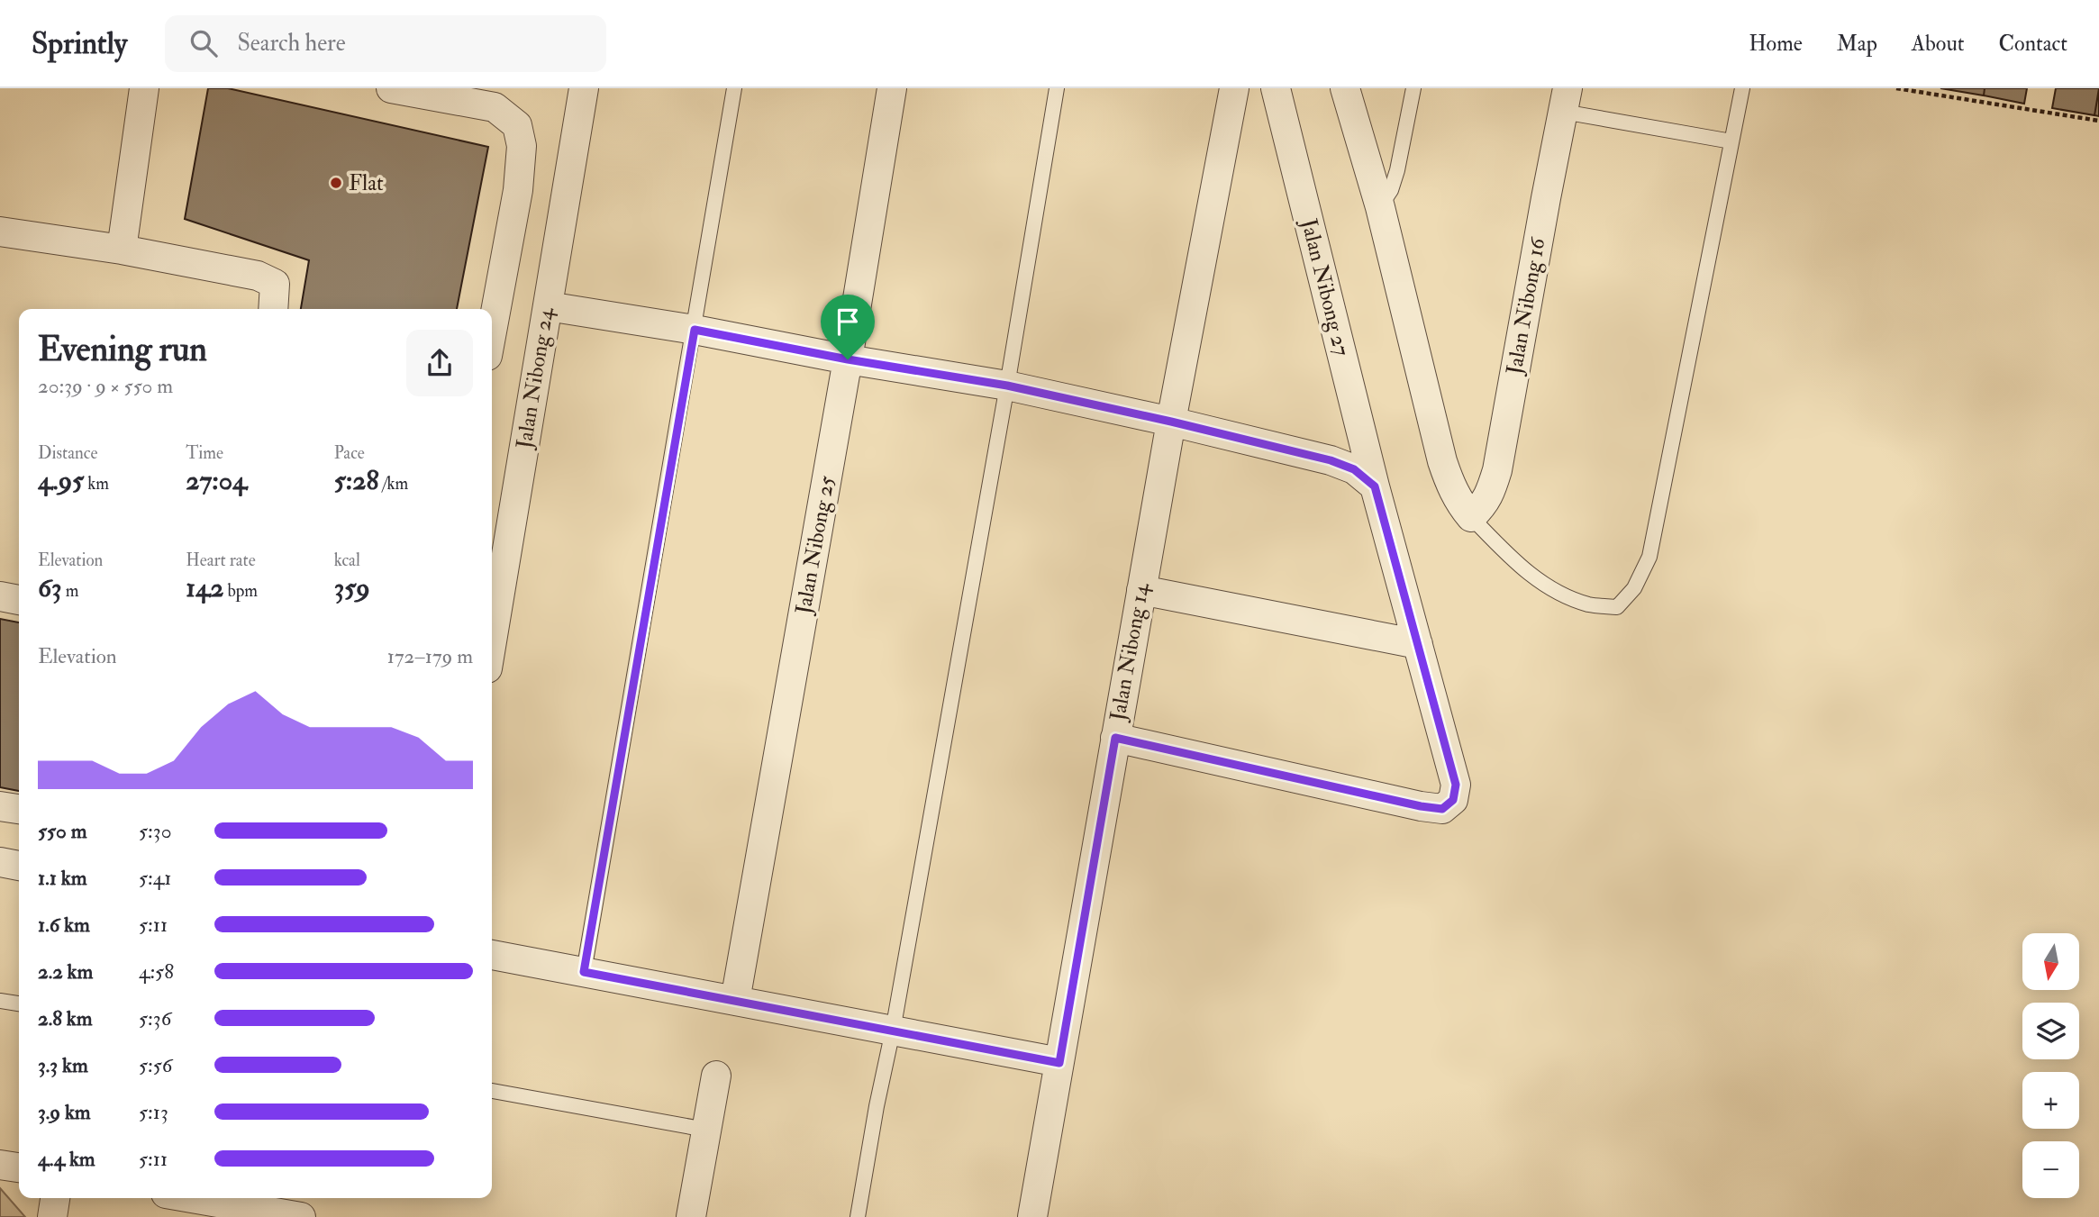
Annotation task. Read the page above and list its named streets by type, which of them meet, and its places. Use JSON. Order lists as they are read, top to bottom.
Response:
{
  "streets": {
    "street": [
      "Jalan Nibong 27",
      "Jalan Nibong 16",
      "Jalan Nibong 24",
      "Jalan Nibong 25",
      "Jalan Nibong 14"
    ]
  },
  "crossings": [
    ["Jalan Nibong 27", "Jalan Nibong 14"]
  ],
  "places": ["Flat"],
  "north": "bottom",
  "page": {
    "header": "Sprintly",
    "search": "Search here",
    "nav": [
      "Home",
      "Map",
      "About",
      "Contact"
    ],
    "heading": ["Evening run", "20:39 · 9 × 550 m"],
    "stats": [
      ["Distance", "4.95 km"],
      ["Time", "27:04"],
      ["Pace", "5:28 /km"],
      ["Elevation", "63 m"],
      ["Heart rate", "142 bpm"],
      ["kcal", "359"]
    ],
    "chart": ["Elevation", "172–179 m"],
    "list": [
      {
        "name": "550 m",
        "note": "5:30"
      },
      {
        "name": "1.1 km",
        "note": "5:41"
      },
      {
        "name": "1.6 km",
        "note": "5:11"
      },
      {
        "name": "2.2 km",
        "note": "4:58"
      },
      {
        "name": "2.8 km",
        "note": "5:36"
      },
      {
        "name": "3.3 km",
        "note": "5:56"
      },
      {
        "name": "3.9 km",
        "note": "5:13"
      },
      {
        "name": "4.4 km",
        "note": "5:11"
      }
    ],
    "map_buttons": ["+", "−"]
  }
}
